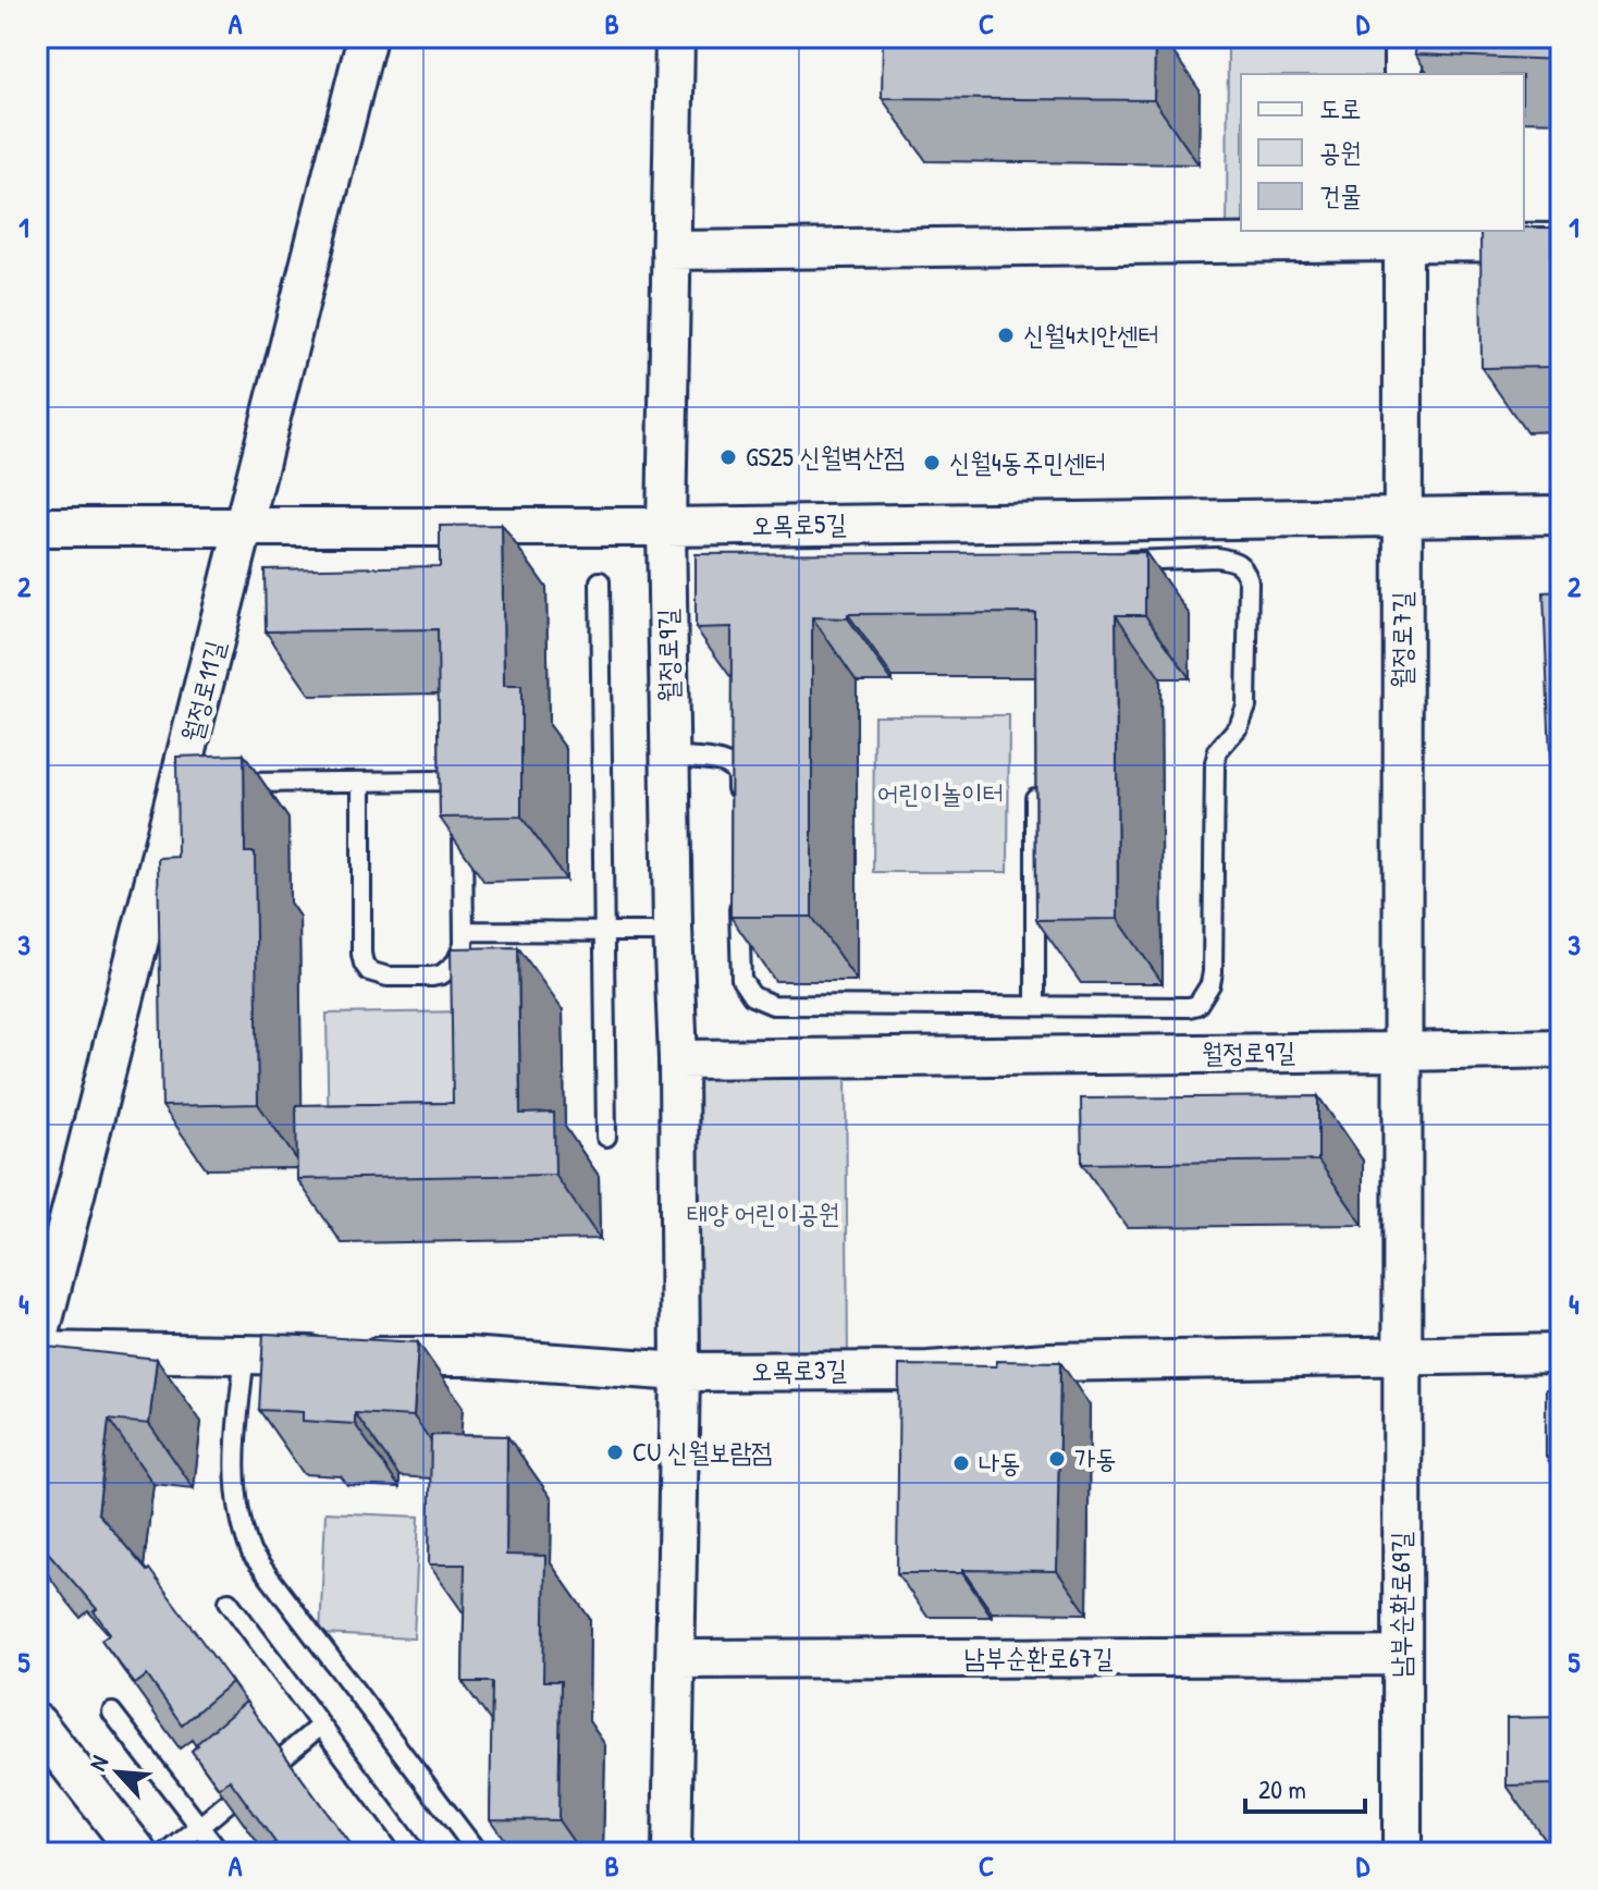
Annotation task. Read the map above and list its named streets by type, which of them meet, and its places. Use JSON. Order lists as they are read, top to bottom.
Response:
{
  "streets": {
    "street": [
      "오목로5길",
      "월정로7길",
      "월정로9길",
      "월정로11길",
      "오목로3길",
      "남부순환로69길",
      "남부순환로67길"
    ]
  },
  "crossings": [
    ["오목로5길", "월정로7길"],
    ["오목로5길", "월정로9길"],
    ["오목로5길", "월정로11길"],
    ["월정로7길", "월정로9길"],
    ["월정로7길", "오목로3길"],
    ["월정로7길", "남부순환로69길"],
    ["월정로9길", "오목로3길"],
    ["월정로11길", "오목로3길"],
    ["오목로3길", "남부순환로69길"],
    ["남부순환로69길", "남부순환로67길"]
  ],
  "parks": ["어린이놀이터", "태양 어린이공원"],
  "places": [
    "신월4치안센터",
    "GS25 신월벽산점",
    "신월4동주민센터",
    "CU 신월보람점",
    "가동",
    "나동"
  ],
  "legend": ["도로", "공원", "건물"],
  "scale_bar": "20 m",
  "north": "top left",
  "grid": {
    "columns": [
      "A",
      "B",
      "C",
      "D"
    ],
    "rows": [
      "1",
      "2",
      "3",
      "4",
      "5"
    ]
  }
}
